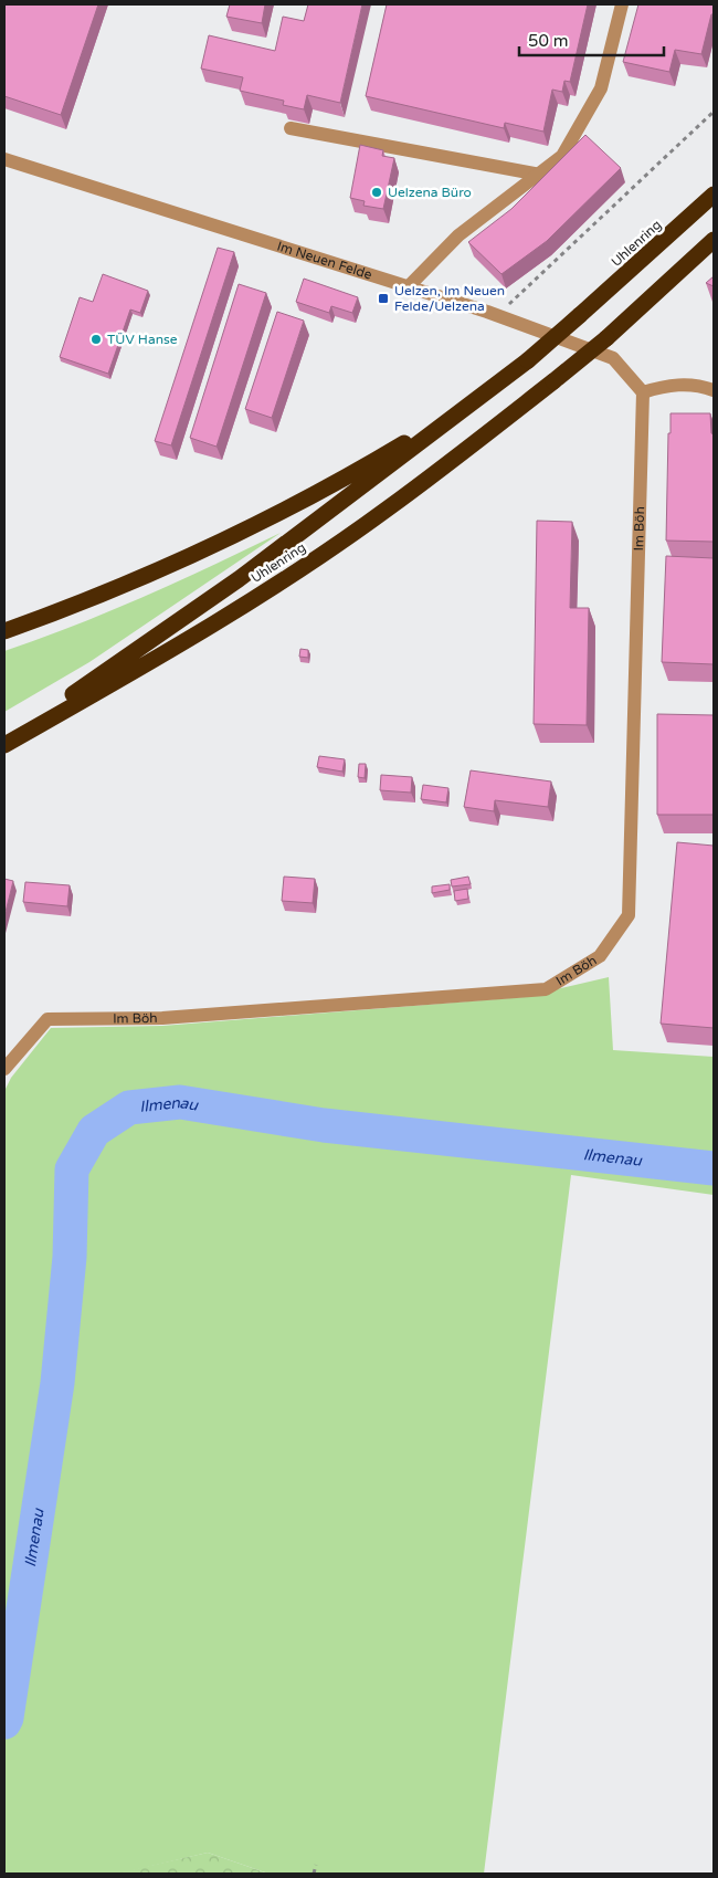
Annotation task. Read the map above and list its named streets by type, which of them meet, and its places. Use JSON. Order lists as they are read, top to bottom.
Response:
{
  "streets": {
    "highway": ["Uhlenring"],
    "street": ["Im Neuen Felde", "Im Böh"]
  },
  "crossings": [
    ["Im Neuen Felde", "Im Böh"]
  ],
  "water": ["Ilmenau"],
  "places": {
    "other": ["Uelzena Büro", "TÜV Hanse"],
    "transit": ["Uelzen, Im Neuen Felde/Uelzena"]
  },
  "scale_bar": "50 m"
}
